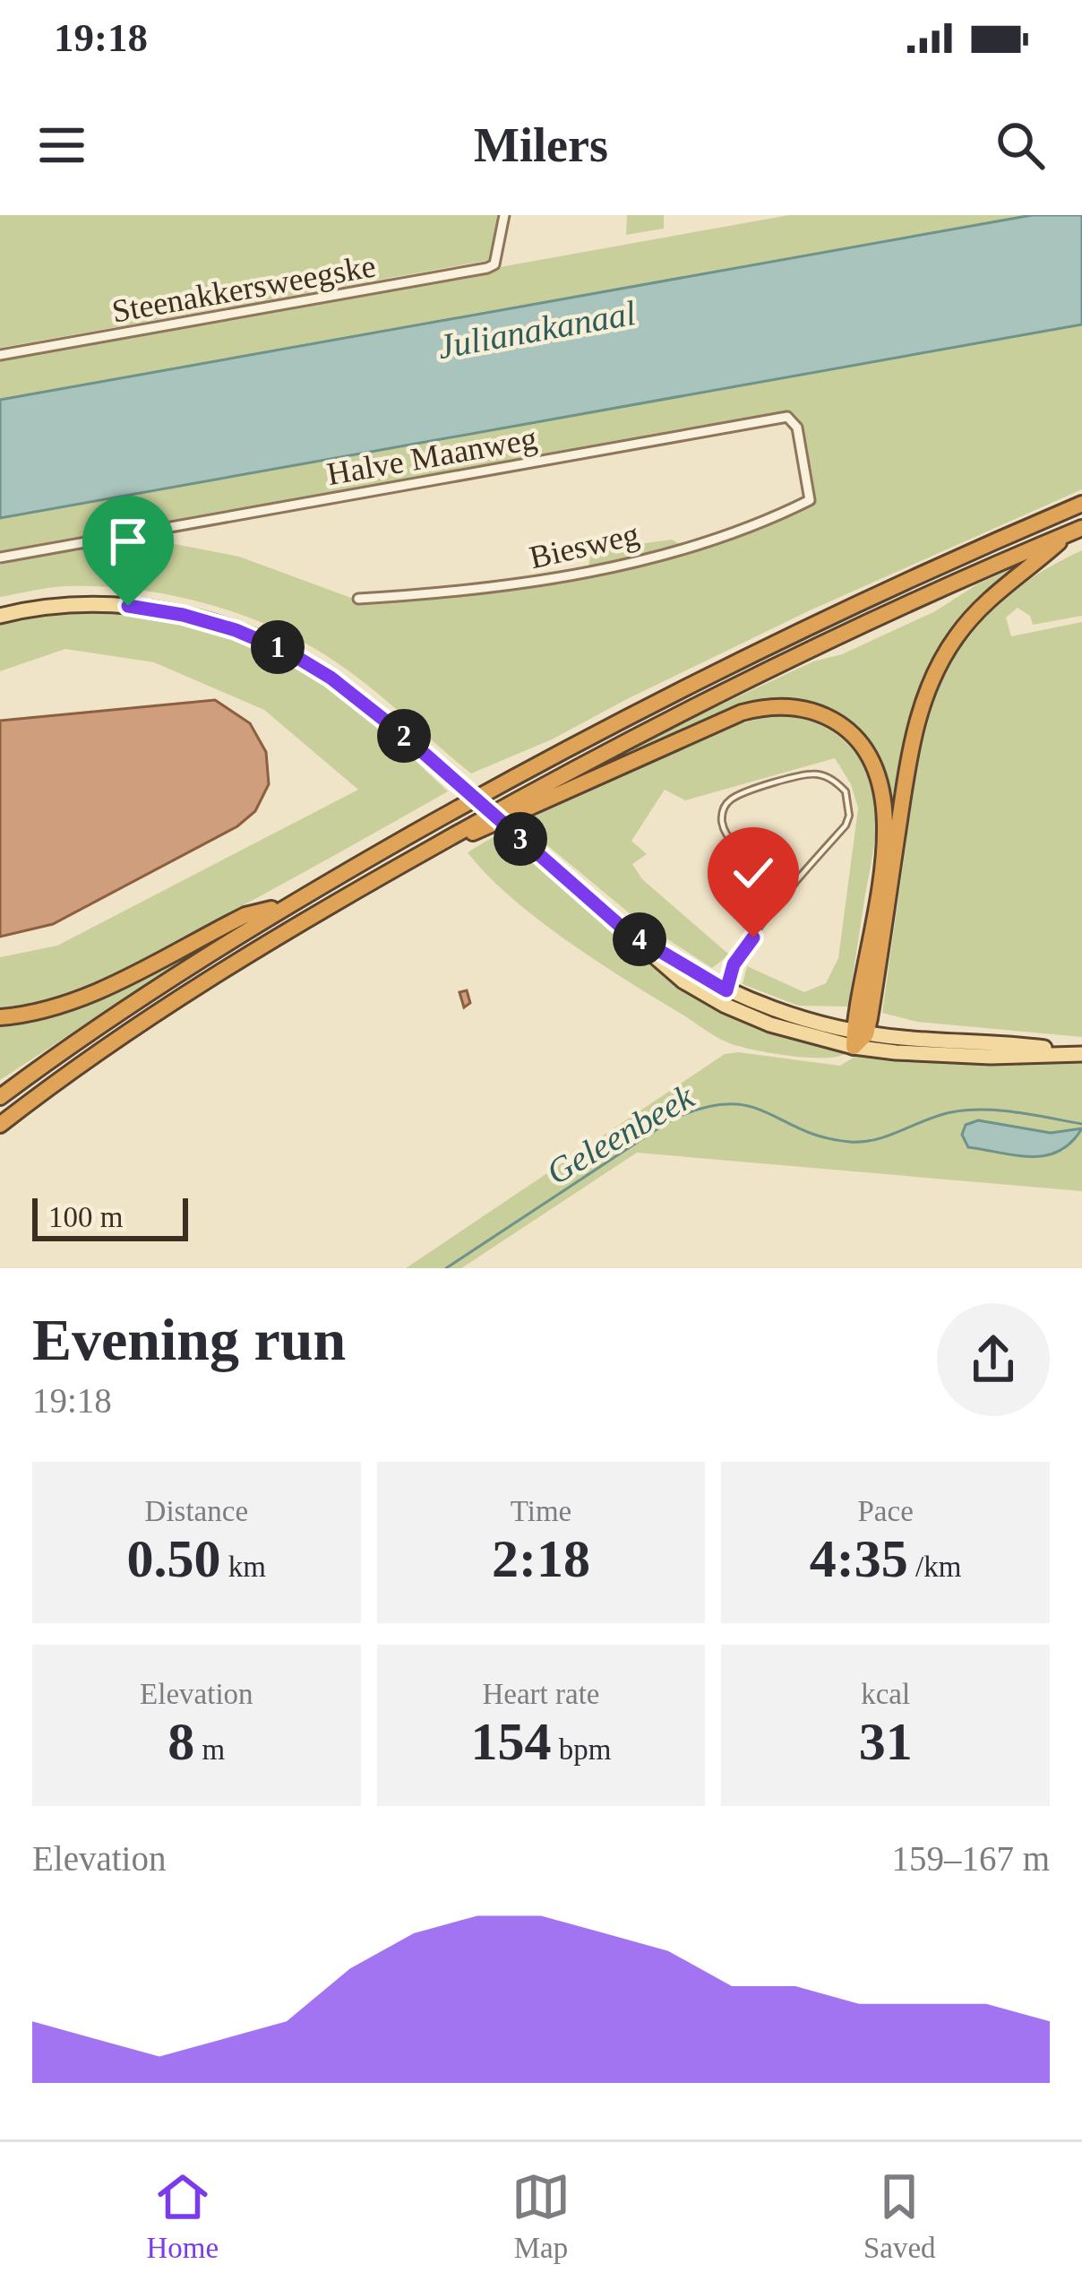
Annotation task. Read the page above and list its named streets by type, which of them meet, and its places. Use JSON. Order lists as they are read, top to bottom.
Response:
{
  "streets": {
    "street": ["Steenakkersweegske", "Halve Maanweg", "Biesweg"]
  },
  "crossings": [
    ["Halve Maanweg", "Biesweg"]
  ],
  "water": ["Julianakanaal", "Geleenbeek"],
  "scale_bar": "100 m",
  "page": {
    "status": "19:18",
    "header": "Milers",
    "pins": [
      "1",
      "2",
      "3",
      "4"
    ],
    "scale": "100 m",
    "heading": ["Evening run", "19:18"],
    "stats": [
      ["Distance", "0.50 km"],
      ["Time", "2:18"],
      ["Pace", "4:35 /km"],
      ["Elevation", "8 m"],
      ["Heart rate", "154 bpm"],
      ["kcal", "31"]
    ],
    "chart": ["Elevation", "159–167 m"],
    "tabs": ["Home", "Map", "Saved"]
  }
}
